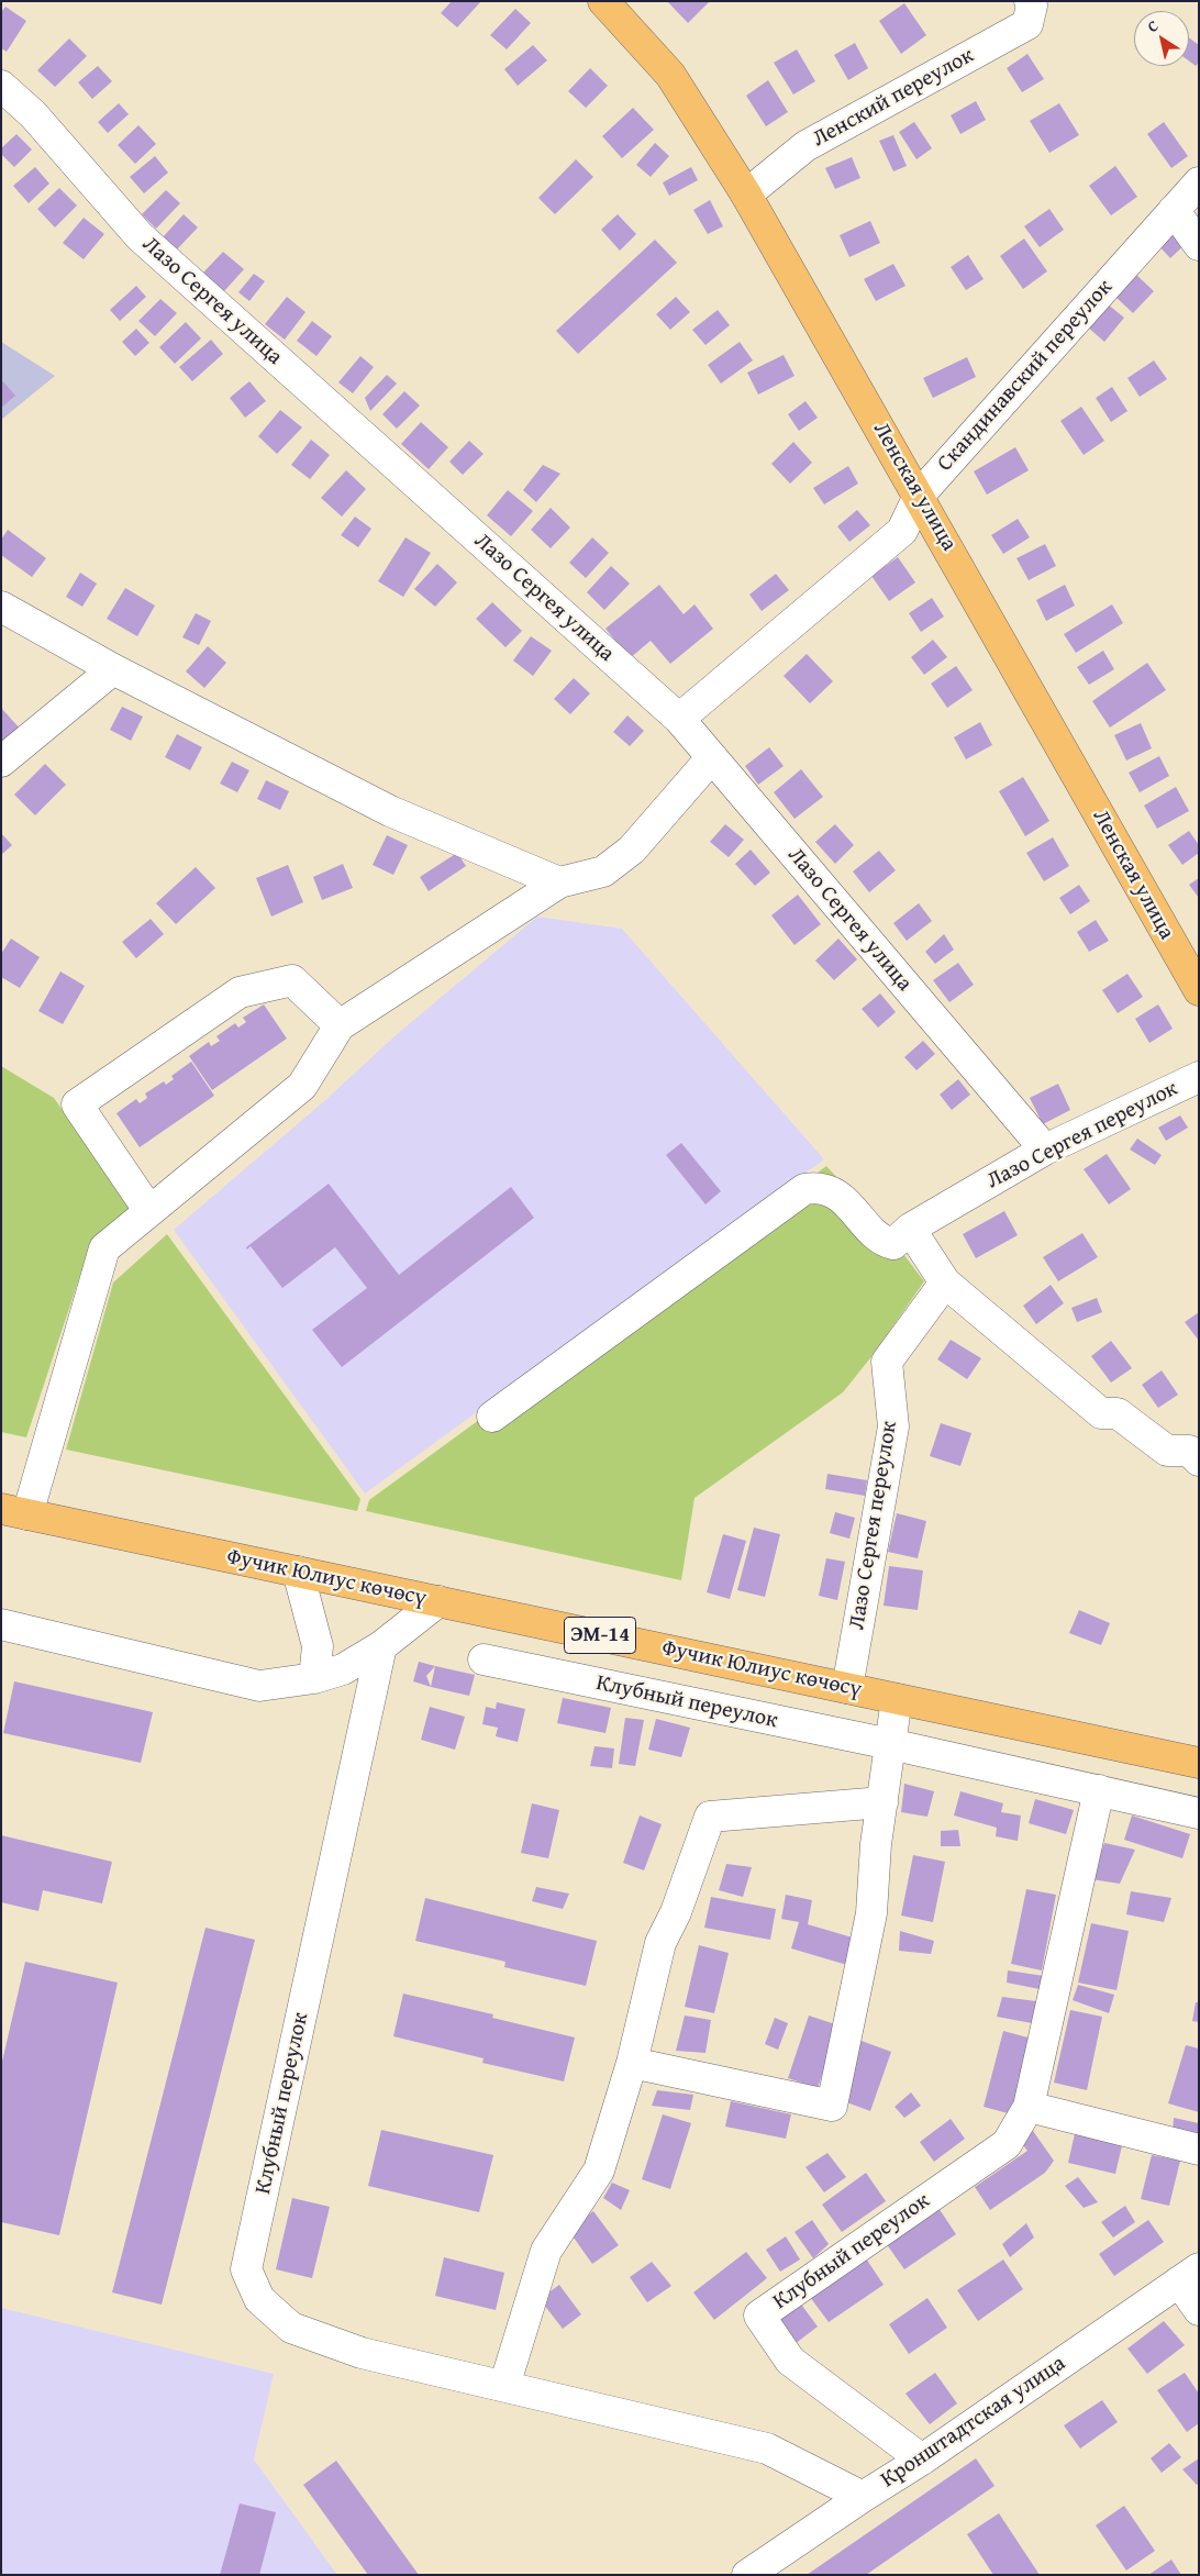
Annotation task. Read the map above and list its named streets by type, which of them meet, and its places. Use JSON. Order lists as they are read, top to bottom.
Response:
{
  "streets": {
    "main road": ["Ленская улица", "Фучик Юлиус көчөсү", "ЭМ-14"],
    "street": [
      "Ленский переулок",
      "Лазо Сергея улица",
      "Скандинавский переулок",
      "Лазо Сергея переулок",
      "Клубный переулок",
      "Кронштадтская улица"
    ]
  },
  "crossings": [
    ["Ленский переулок", "Ленская улица"],
    ["Лазо Сергея улица", "Скандинавский переулок"],
    ["Лазо Сергея улица", "Лазо Сергея переулок"],
    ["Скандинавский переулок", "Ленская улица"],
    ["Лазо Сергея переулок", "Фучик Юлиус көчөсү"],
    ["Клубный переулок", "Кронштадтская улица"]
  ],
  "north": "top left"
}
